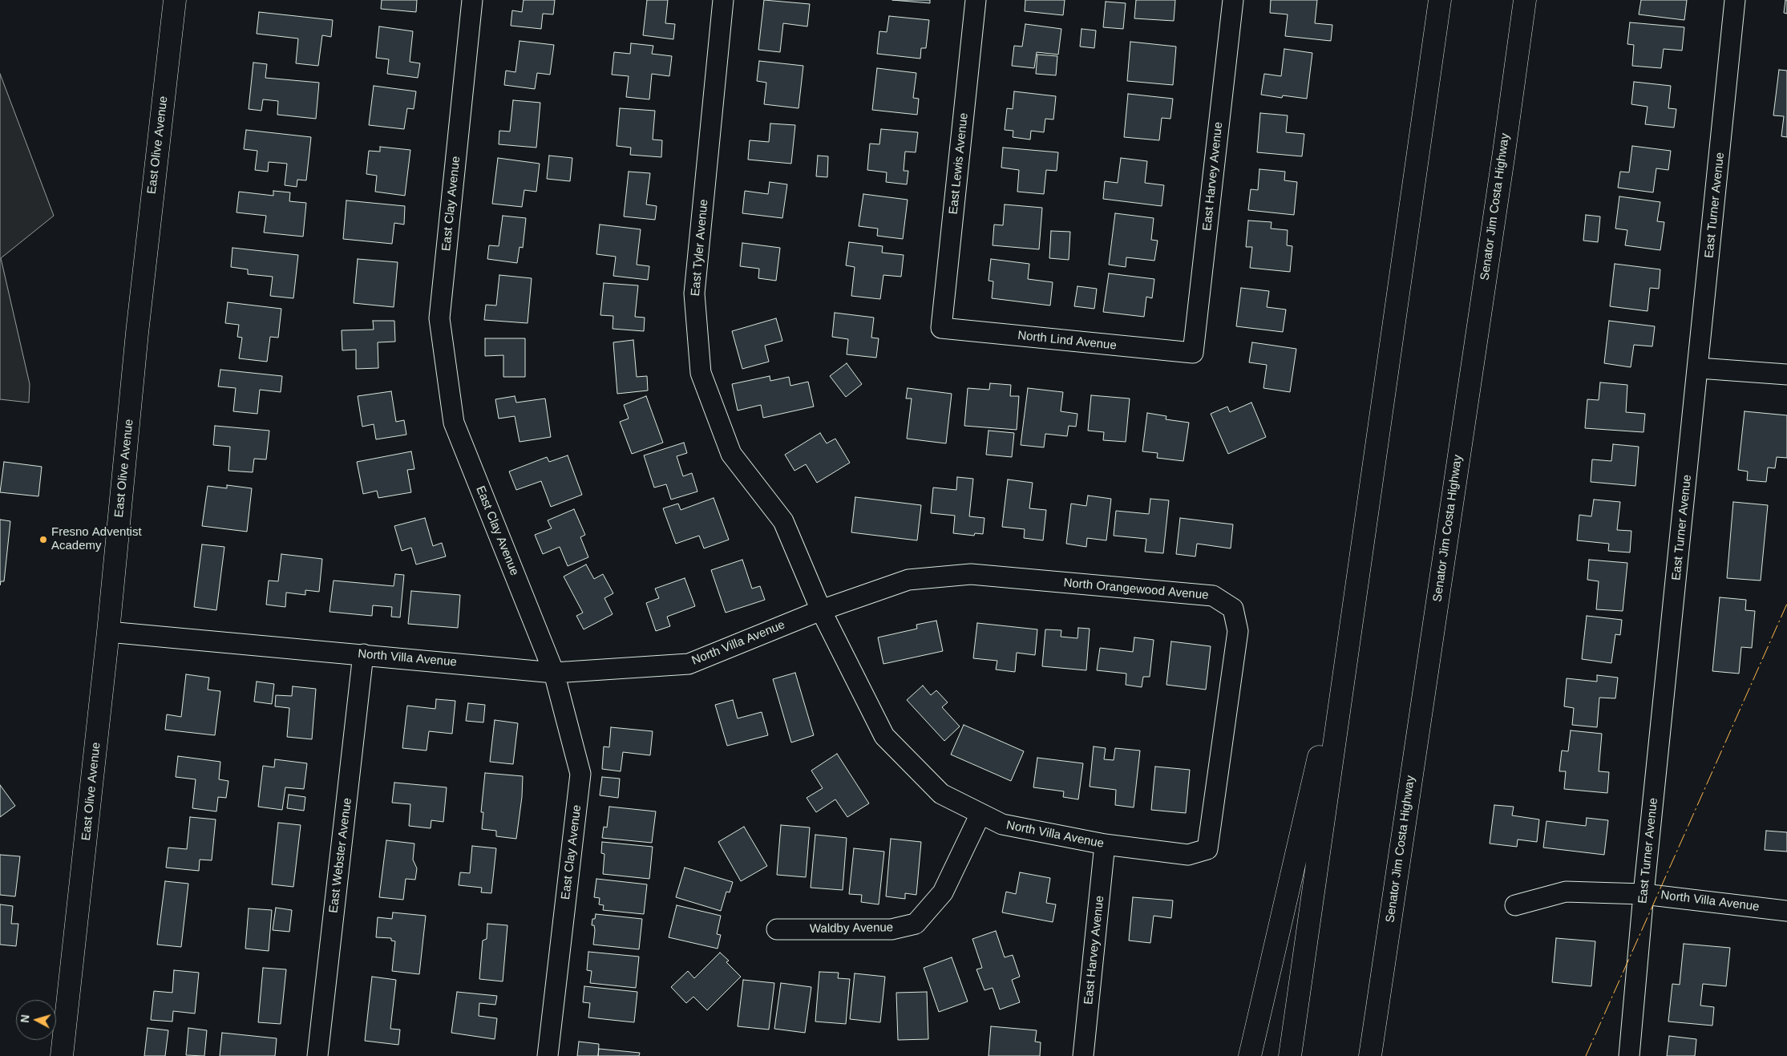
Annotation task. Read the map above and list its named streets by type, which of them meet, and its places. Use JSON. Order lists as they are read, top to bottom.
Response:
{
  "streets": {
    "main road": ["East Olive Avenue", "Senator Jim Costa Highway"],
    "street": [
      "East Lewis Avenue",
      "East Harvey Avenue",
      "East Clay Avenue",
      "East Turner Avenue",
      "East Tyler Avenue",
      "North Lind Avenue",
      "North Orangewood Avenue",
      "North Villa Avenue",
      "East Webster Avenue",
      "Waldby Avenue"
    ]
  },
  "crossings": [
    ["East Olive Avenue", "North Villa Avenue"],
    ["East Lewis Avenue", "North Lind Avenue"],
    ["East Harvey Avenue", "North Lind Avenue"],
    ["East Harvey Avenue", "North Villa Avenue"],
    ["East Clay Avenue", "North Villa Avenue"],
    ["East Turner Avenue", "North Villa Avenue"],
    ["East Tyler Avenue", "North Orangewood Avenue"],
    ["East Tyler Avenue", "North Villa Avenue"],
    ["North Orangewood Avenue", "North Villa Avenue"],
    ["North Villa Avenue", "East Webster Avenue"],
    ["North Villa Avenue", "Waldby Avenue"]
  ],
  "places": ["Fresno Adventist Academy"],
  "north": "left"
}
